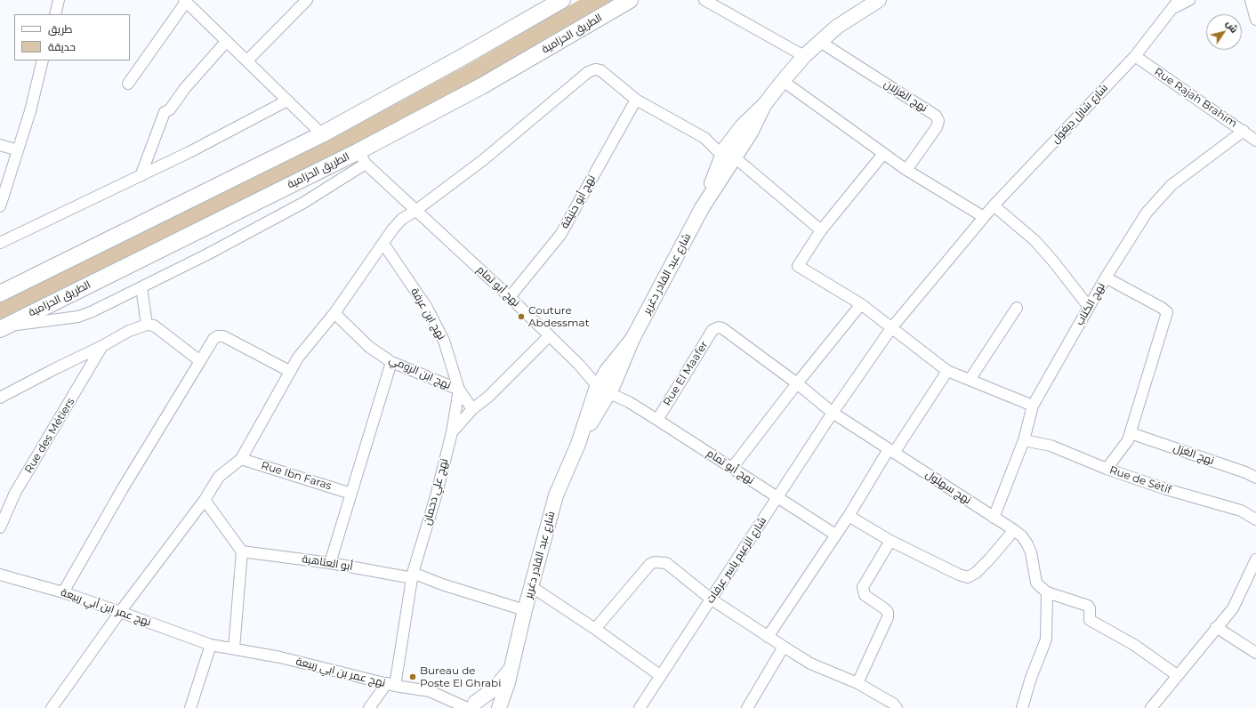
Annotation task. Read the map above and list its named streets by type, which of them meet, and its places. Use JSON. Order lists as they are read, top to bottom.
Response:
{
  "streets": {
    "highway": ["الطريق الحزامية"],
    "main road": ["شارع عبد القادر دغرير"],
    "street": [
      "نهج الغزلان",
      "Rue Rajah Brahim",
      "شارع شارل ديغول",
      "نهج أبو حنيفة",
      "نهج أبو تمام",
      "نهج الكتاب",
      "نهج ابن عرفة",
      "نهج ابن الرومي",
      "Rue El Maafer",
      "Rue des Métiers",
      "نهج الغزل",
      "Rue Ibn Faras",
      "Rue de Sétif",
      "نهج سهلول",
      "نهج علي دحمان",
      "شارع الزعيم ياسر عرفات",
      "أبو العتاهية",
      "نهج عمر ابن أبي ربيعة",
      "نهج عمر بن ابي ربيعة"
    ]
  },
  "crossings": [
    ["الطريق الحزامية", "نهج أبو تمام"],
    ["نهج الغزلان", "شارع عبد القادر دغرير"],
    ["Rue Rajah Brahim", "شارع شارل ديغول"],
    ["Rue Rajah Brahim", "نهج الكتاب"],
    ["شارع شارل ديغول", "شارع الزعيم ياسر عرفات"],
    ["نهج أبو حنيفة", "نهج أبو تمام"],
    ["شارع عبد القادر دغرير", "نهج أبو تمام"],
    ["شارع عبد القادر دغرير", "أبو العتاهية"],
    ["شارع عبد القادر دغرير", "نهج عمر بن ابي ربيعة"],
    ["نهج أبو تمام", "Rue El Maafer"],
    ["نهج أبو تمام", "نهج علي دحمان"],
    ["نهج أبو تمام", "شارع الزعيم ياسر عرفات"],
    ["نهج الكتاب", "Rue de Sétif"],
    ["نهج الكتاب", "نهج سهلول"],
    ["نهج ابن عرفة", "نهج ابن الرومي"],
    ["Rue El Maafer", "نهج سهلول"],
    ["نهج سهلول", "شارع الزعيم ياسر عرفات"],
    ["نهج علي دحمان", "أبو العتاهية"],
    ["نهج علي دحمان", "نهج عمر بن ابي ربيعة"],
    ["نهج عمر ابن أبي ربيعة", "نهج عمر بن ابي ربيعة"]
  ],
  "places": ["Couture Abdessmat", "Bureau de Poste El Ghrabi"],
  "legend": ["طريق", "حديقة"],
  "north": "top right"
}
